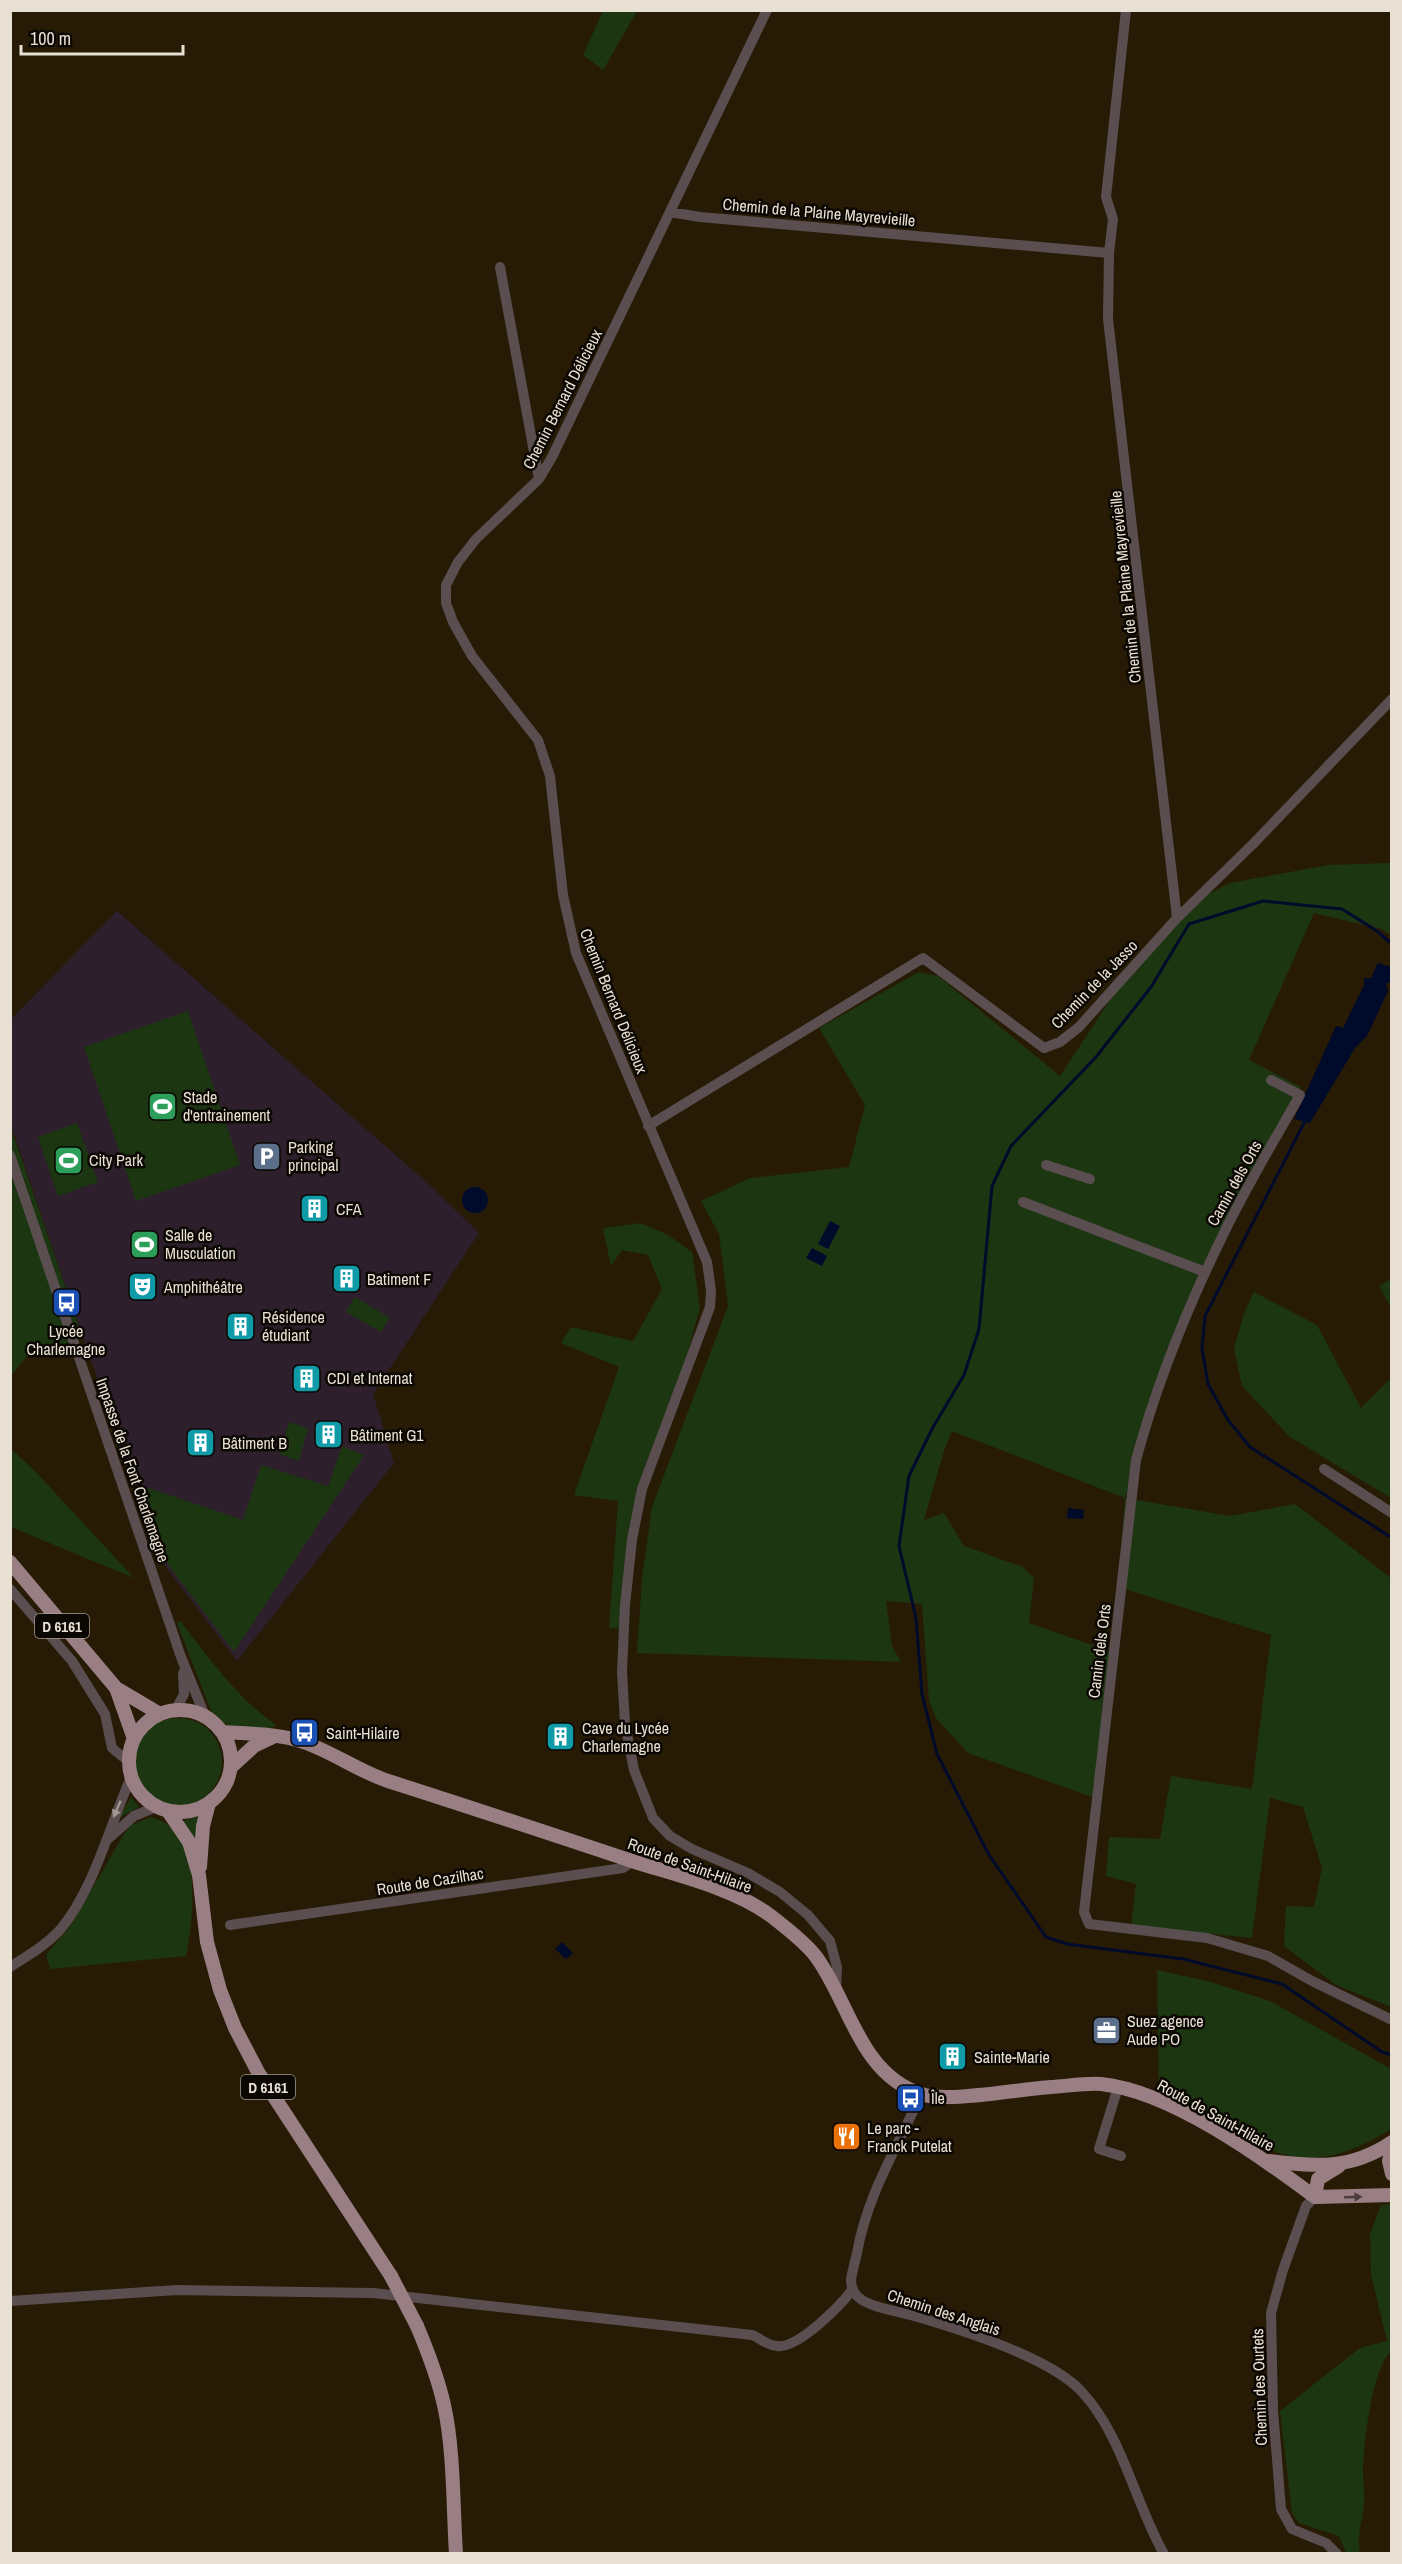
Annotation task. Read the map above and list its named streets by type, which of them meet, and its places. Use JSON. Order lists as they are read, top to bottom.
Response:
{
  "streets": {
    "main road": ["D 6161", "Route de Saint-Hilaire"],
    "street": [
      "Chemin de la Plaine Mayrevieille",
      "Chemin Bernard Délicieux",
      "Chemin de la Jasso",
      "Camin dels Orts",
      "Impasse de la Font Charlemagne",
      "Route de Cazilhac",
      "Chemin des Anglais",
      "Chemin des Ourtets"
    ]
  },
  "crossings": [
    ["Chemin de la Plaine Mayrevieille", "Chemin Bernard Délicieux"],
    ["Chemin de la Plaine Mayrevieille", "Chemin de la Jasso"],
    ["Chemin Bernard Délicieux", "Chemin de la Jasso"],
    ["Chemin Bernard Délicieux", "Route de Saint-Hilaire"],
    ["D 6161", "Route de Saint-Hilaire"],
    ["Route de Saint-Hilaire", "Route de Cazilhac"],
    ["Route de Saint-Hilaire", "Chemin des Ourtets"]
  ],
  "places": {
    "sports": ["Stade d'entrainement", "City Park", "Salle de Musculation"],
    "parking": ["Parking principal"],
    "building": [
      "CFA",
      "Batiment F",
      "Résidence étudiant",
      "CDI et Internat",
      "Bâtiment G1",
      "Bâtiment B",
      "Cave du Lycée Charlemagne",
      "Sainte-Marie"
    ],
    "theatre": ["Amphithéâtre"],
    "bus stop": ["Lycée Charlemagne", "Saint-Hilaire", "Île"],
    "office": ["Suez agence Aude PO"],
    "restaurant": ["Le parc - Franck Putelat"]
  },
  "scale_bar": "100 m"
}
